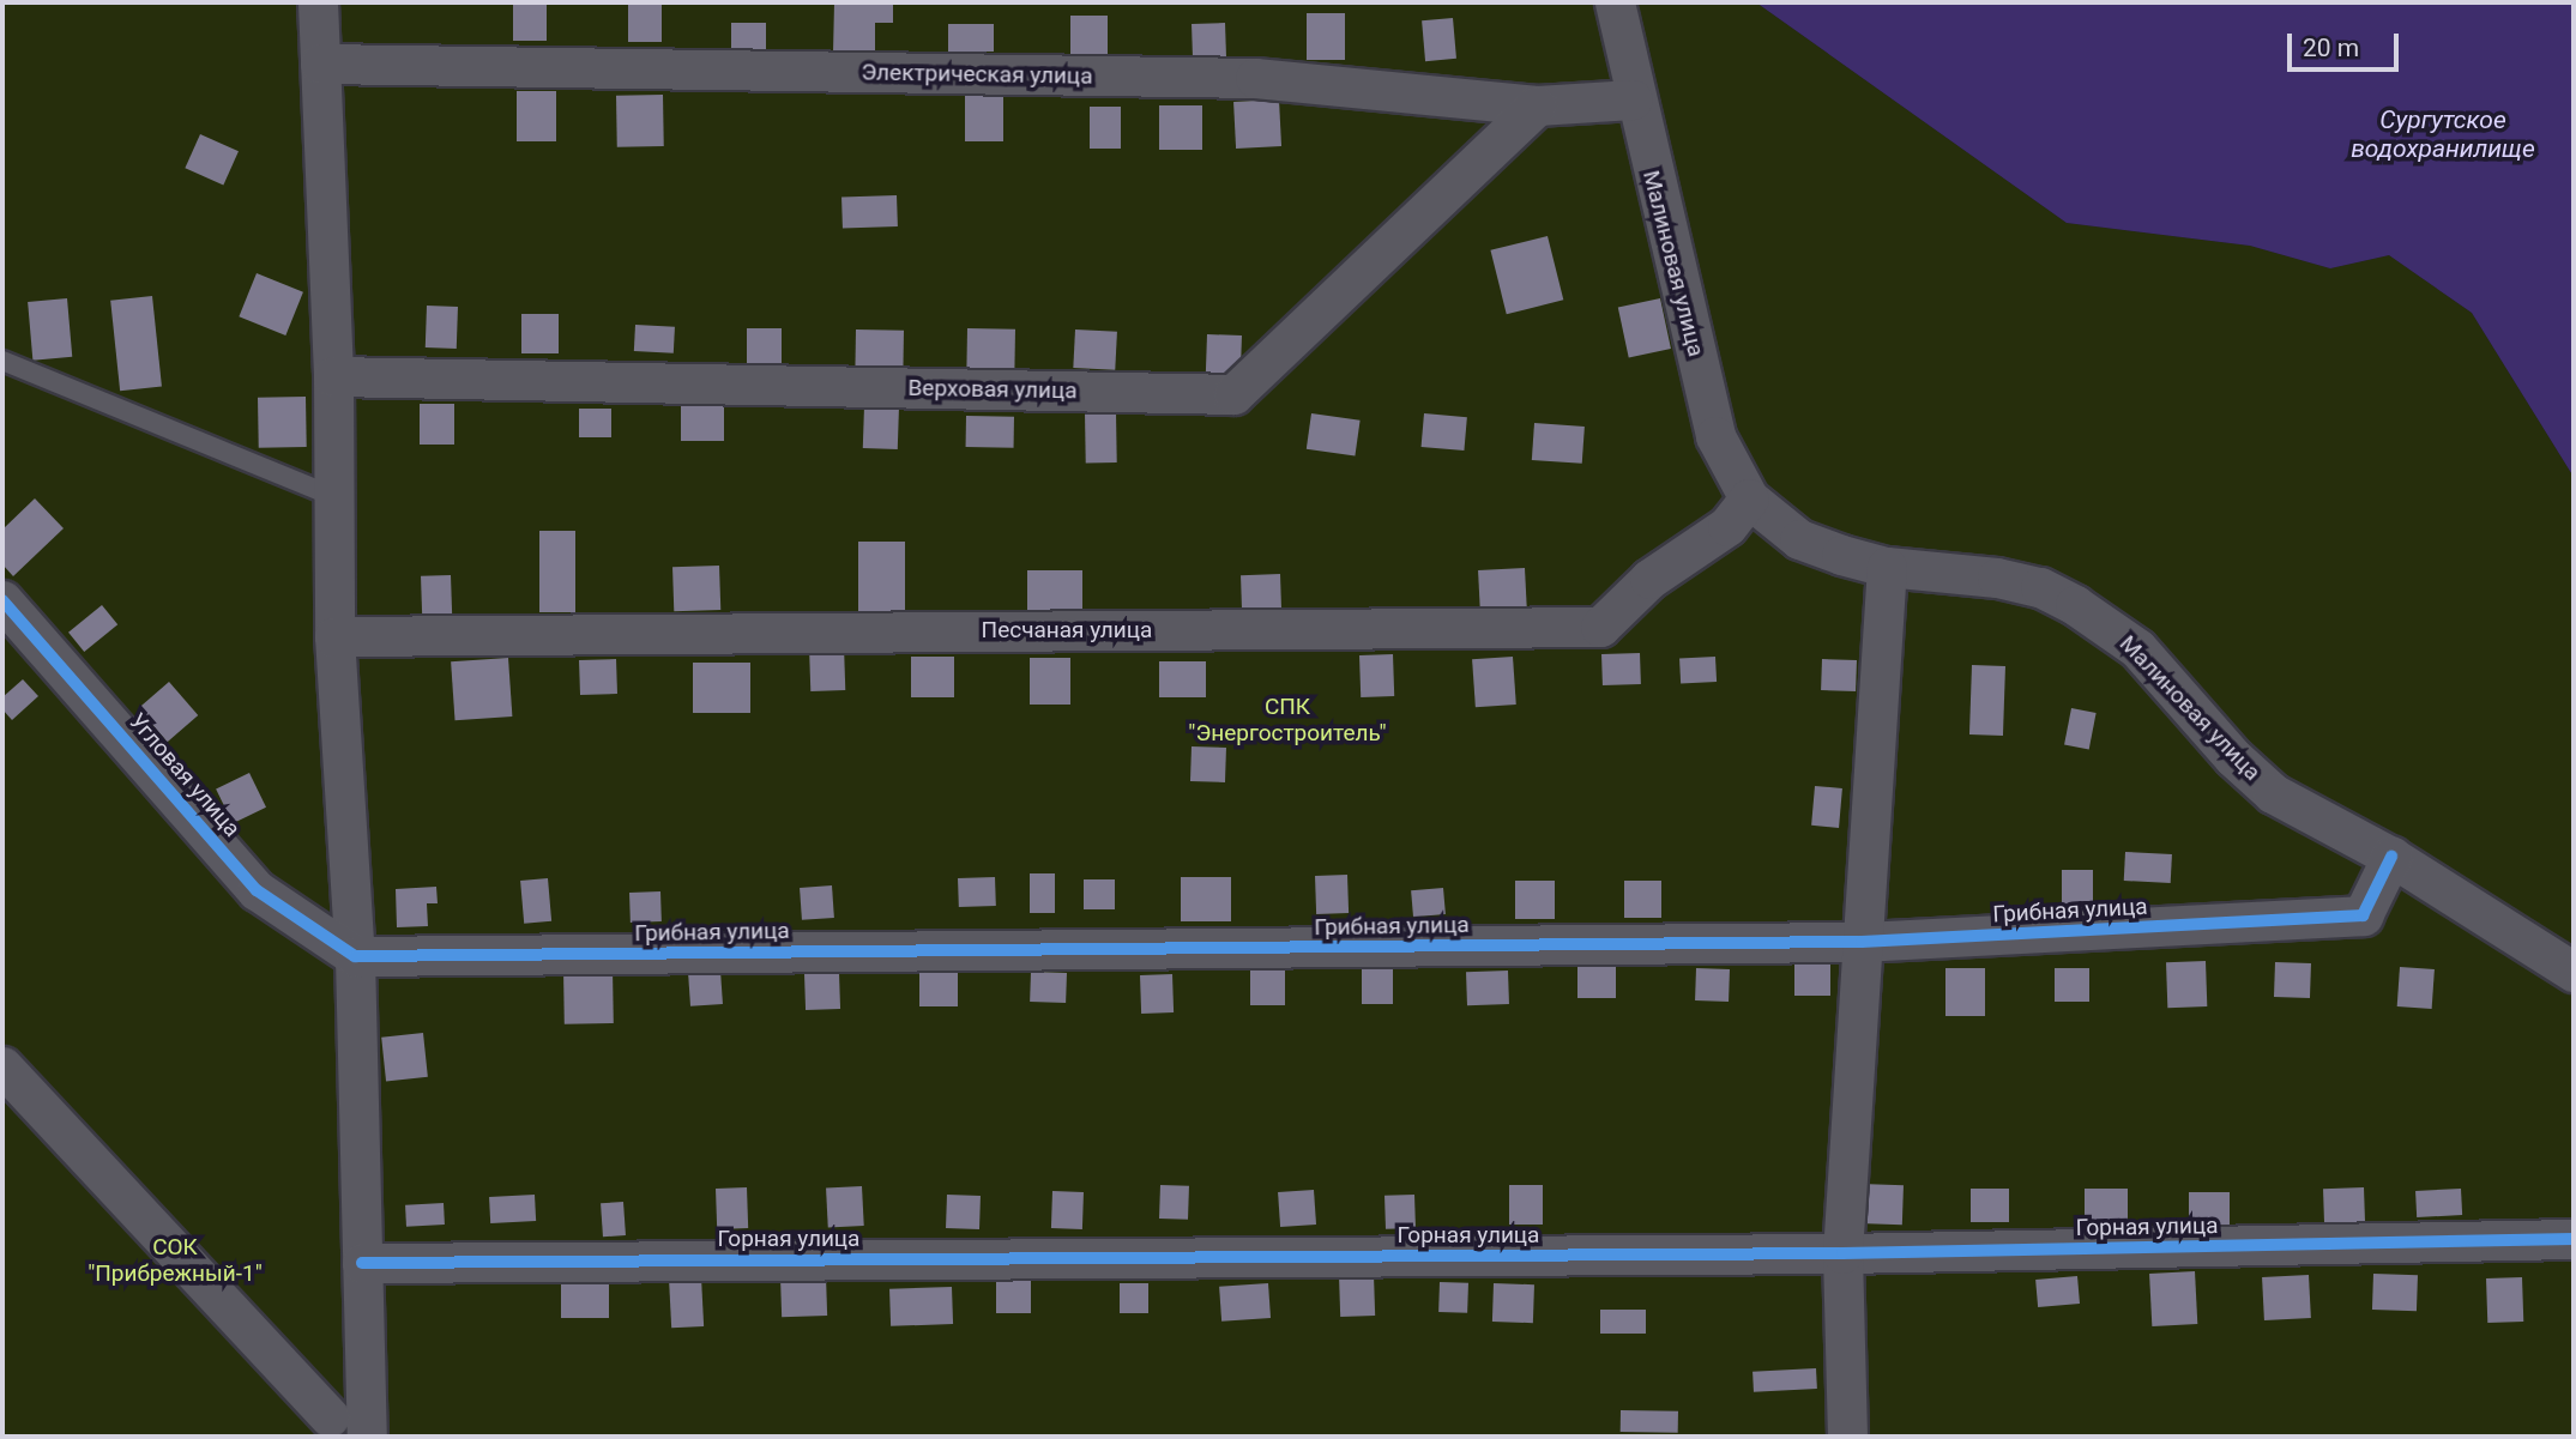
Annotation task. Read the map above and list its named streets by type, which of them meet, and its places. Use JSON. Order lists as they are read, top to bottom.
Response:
{
  "streets": {
    "street": [
      "Электрическая улица",
      "Малиновая улица",
      "Верховая улица",
      "Песчаная улица",
      "Угловая улица",
      "Грибная улица",
      "Горная улица"
    ]
  },
  "crossings": [
    ["Электрическая улица", "Малиновая улица"],
    ["Электрическая улица", "Верховая улица"],
    ["Малиновая улица", "Песчаная улица"],
    ["Малиновая улица", "Грибная улица"],
    ["Угловая улица", "Грибная улица"]
  ],
  "water": ["Сургутское водохранилище"],
  "parks": ["СПК \"Энергостроитель\"", "СОК \"Прибрежный-1\""],
  "scale_bar": "20 m"
}
